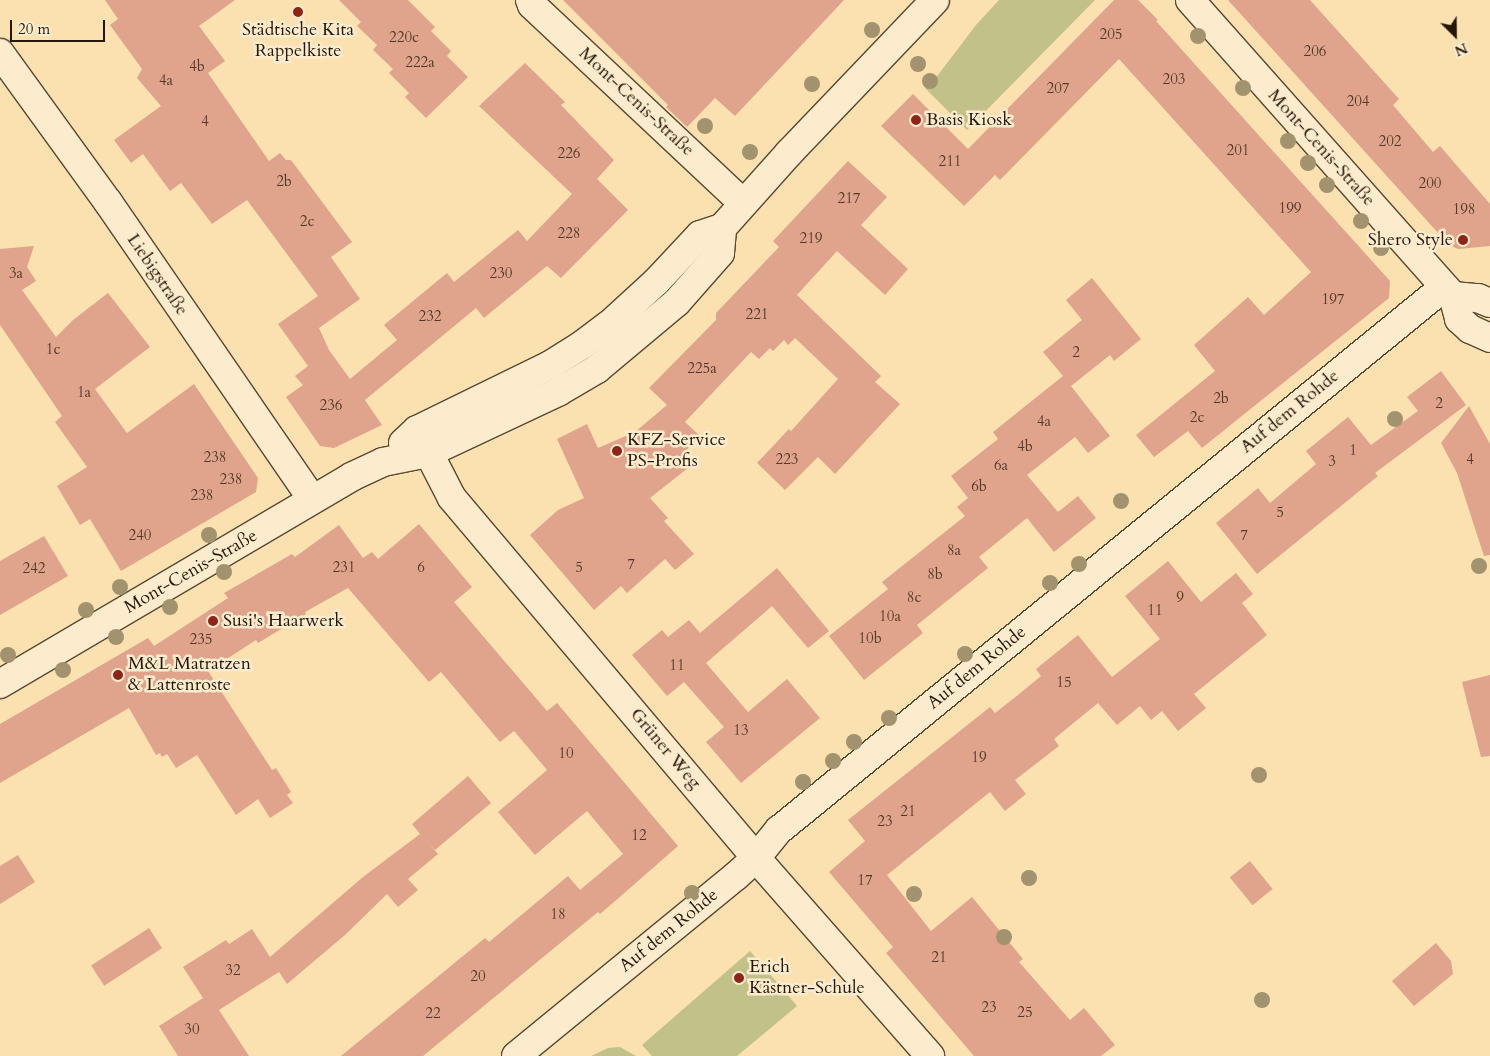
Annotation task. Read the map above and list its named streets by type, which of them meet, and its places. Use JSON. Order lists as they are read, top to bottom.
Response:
{
  "streets": {
    "street": [
      "Mont-Cenis-Straße",
      "Liebigstraße",
      "Auf dem Rohde",
      "Grüner Weg"
    ]
  },
  "crossings": [
    ["Mont-Cenis-Straße", "Liebigstraße"],
    ["Mont-Cenis-Straße", "Auf dem Rohde"],
    ["Mont-Cenis-Straße", "Grüner Weg"],
    ["Auf dem Rohde", "Grüner Weg"]
  ],
  "places": [
    "Städtische Kita Rappelkiste",
    "Basis Kiosk",
    "Shero Style",
    "KFZ-Service PS-Profis",
    "Susi's Haarwerk",
    "M&L Matratzen & Lattenroste",
    "Erich Kästner-Schule"
  ],
  "house_numbers": [
    "205",
    "220c",
    "206",
    "222a",
    "4b",
    "203",
    "4a",
    "207",
    "204",
    "4",
    "202",
    "201",
    "226",
    "211",
    "2b",
    "200",
    "217",
    "199",
    "198",
    "2c",
    "228",
    "219",
    "3a",
    "230",
    "197",
    "221",
    "232",
    "1c",
    "2",
    "225a",
    "1a",
    "2b",
    "2",
    "236",
    "2c",
    "4a",
    "4b",
    "1",
    "238",
    "223",
    "4",
    "3",
    "6a",
    "238",
    "6b",
    "238",
    "5",
    "240",
    "7",
    "8a",
    "7",
    "231",
    "6",
    "5",
    "242",
    "8b",
    "8c",
    "9",
    "11",
    "10a",
    "10b",
    "235",
    "11",
    "15",
    "13",
    "10",
    "19",
    "21",
    "23",
    "12",
    "17",
    "18",
    "21",
    "32",
    "20",
    "23",
    "25",
    "22",
    "30"
  ],
  "scale_bar": "20 m",
  "north": "bottom right"
}
